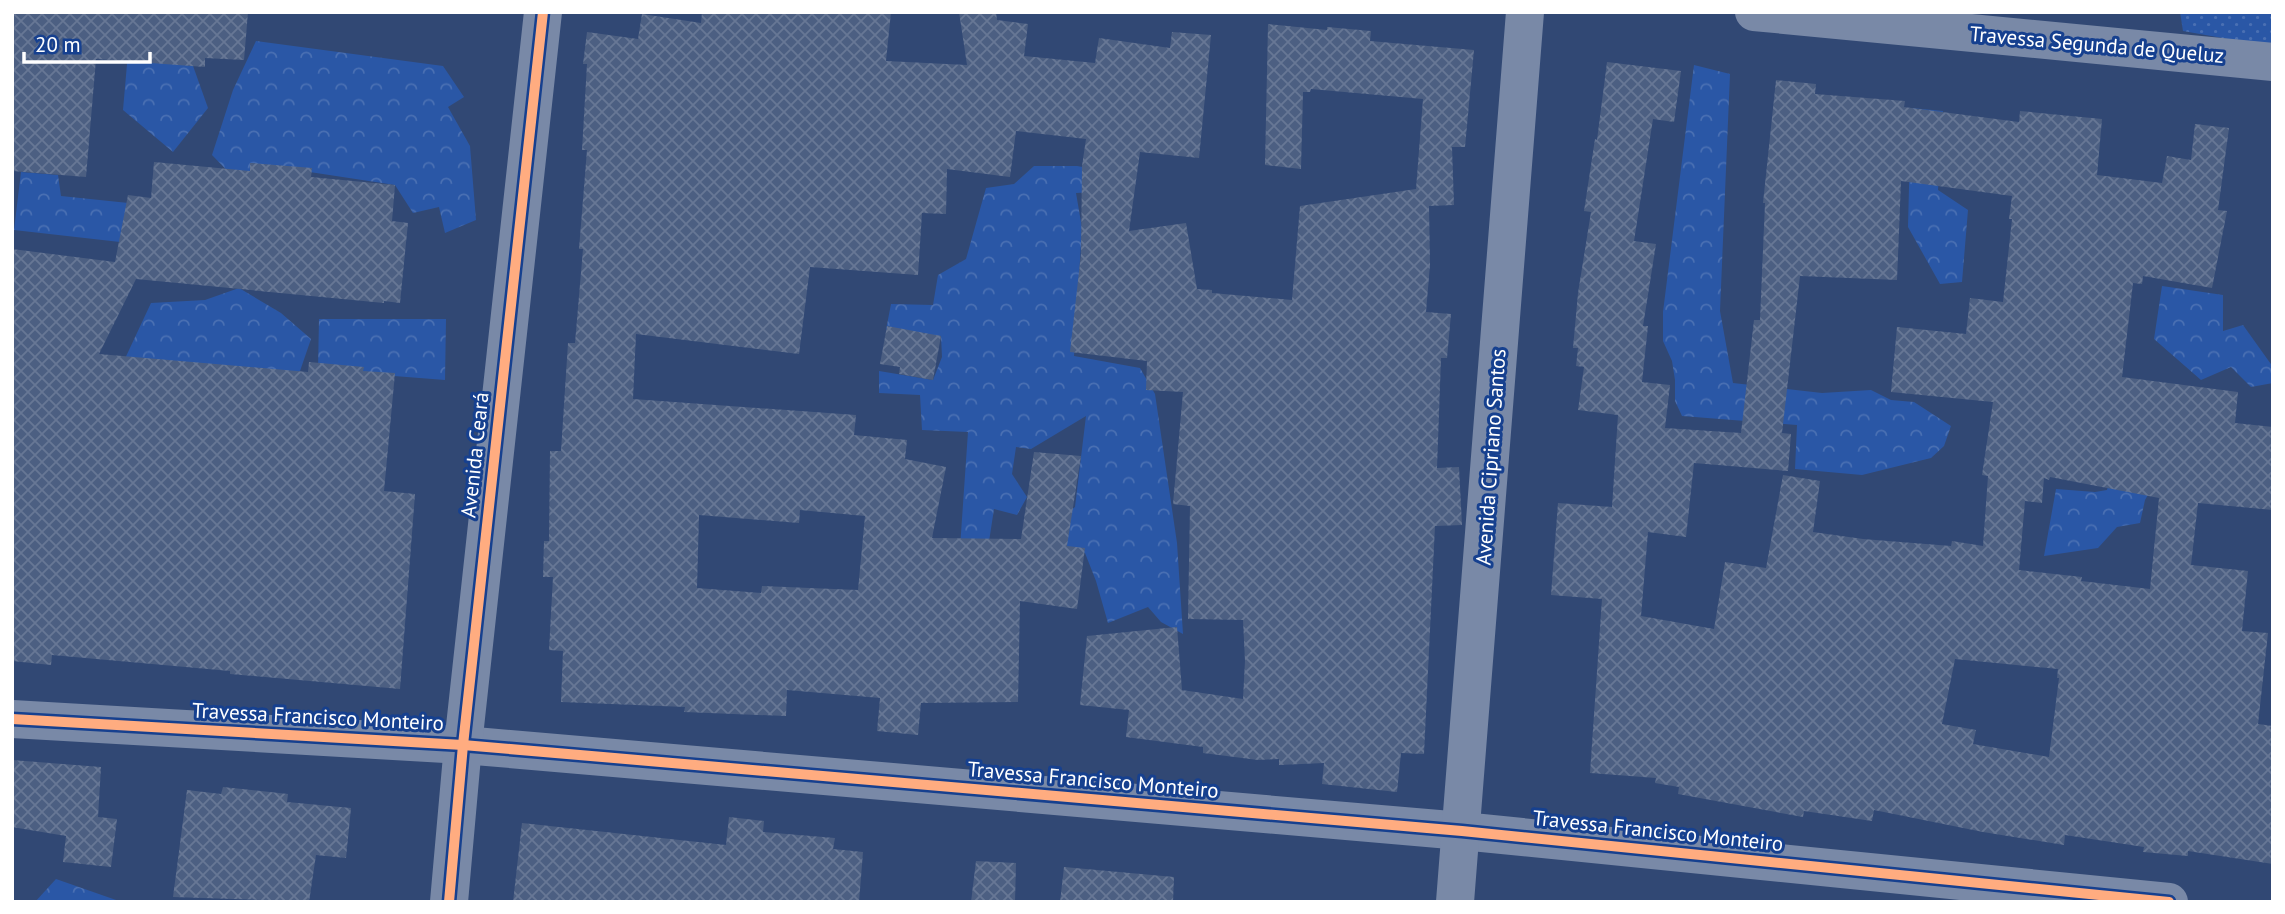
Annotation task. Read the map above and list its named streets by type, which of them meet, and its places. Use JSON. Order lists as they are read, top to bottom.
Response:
{
  "streets": {
    "street": [
      "Travessa Segunda de Queluz",
      "Avenida Ceará",
      "Avenida Cipriano Santos",
      "Travessa Francisco Monteiro"
    ]
  },
  "crossings": [
    ["Avenida Ceará", "Travessa Francisco Monteiro"],
    ["Avenida Cipriano Santos", "Travessa Francisco Monteiro"]
  ],
  "scale_bar": "20 m"
}
